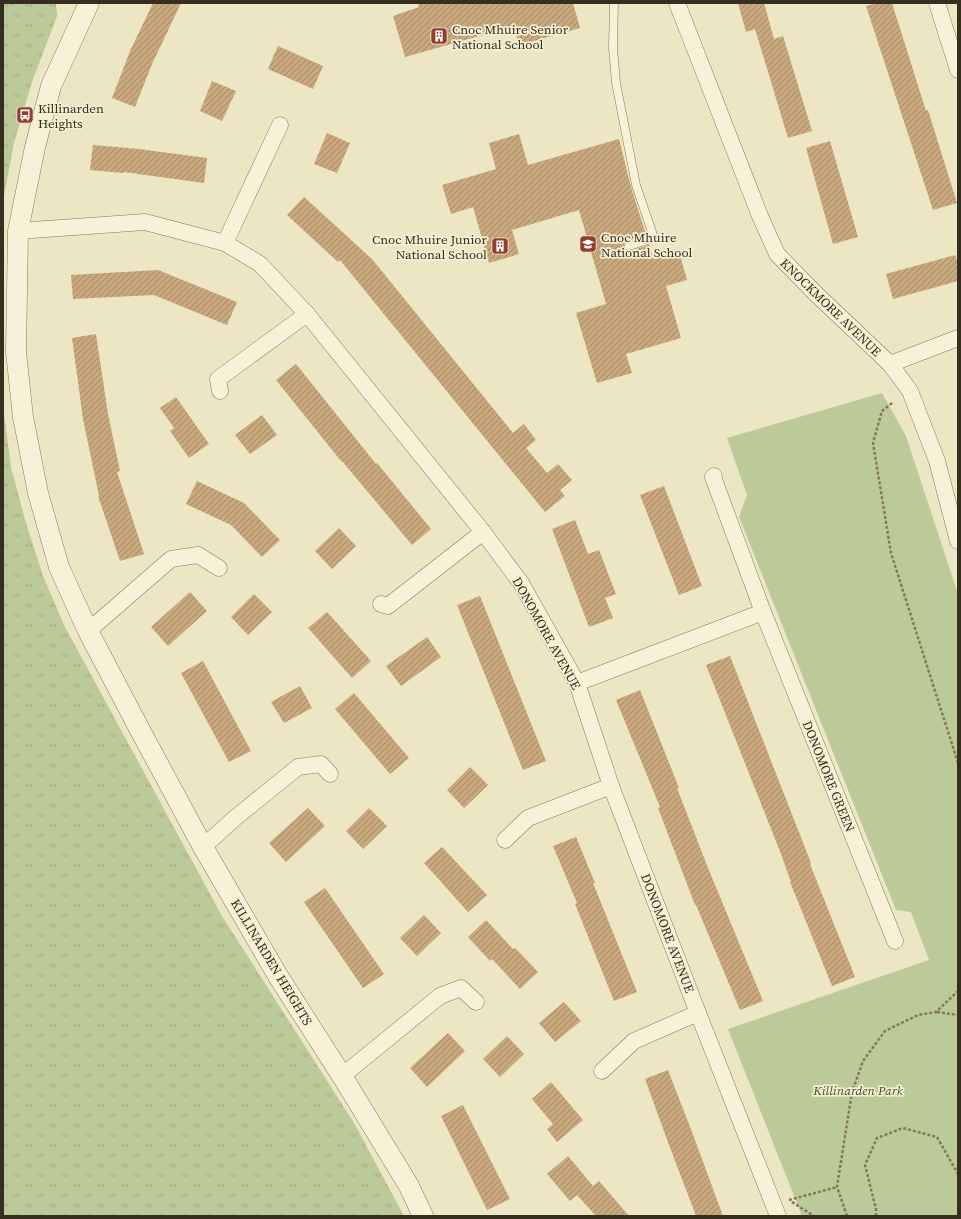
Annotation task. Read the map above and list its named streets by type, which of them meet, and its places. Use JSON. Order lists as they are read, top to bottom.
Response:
{
  "streets": {
    "street": [
      "KNOCKMORE AVENUE",
      "DONOMORE AVENUE",
      "DONOMORE GREEN",
      "KILLINARDEN HEIGHTS"
    ]
  },
  "crossings": [
    ["DONOMORE AVENUE", "KILLINARDEN HEIGHTS"]
  ],
  "parks": ["Killinarden Park"],
  "places": {
    "building": ["Cnoc Mhuire Senior National School", "Cnoc Mhuire Junior National School"],
    "bus stop": ["Killinarden Heights"],
    "school or university": ["Cnoc Mhuire National School"]
  }
}
